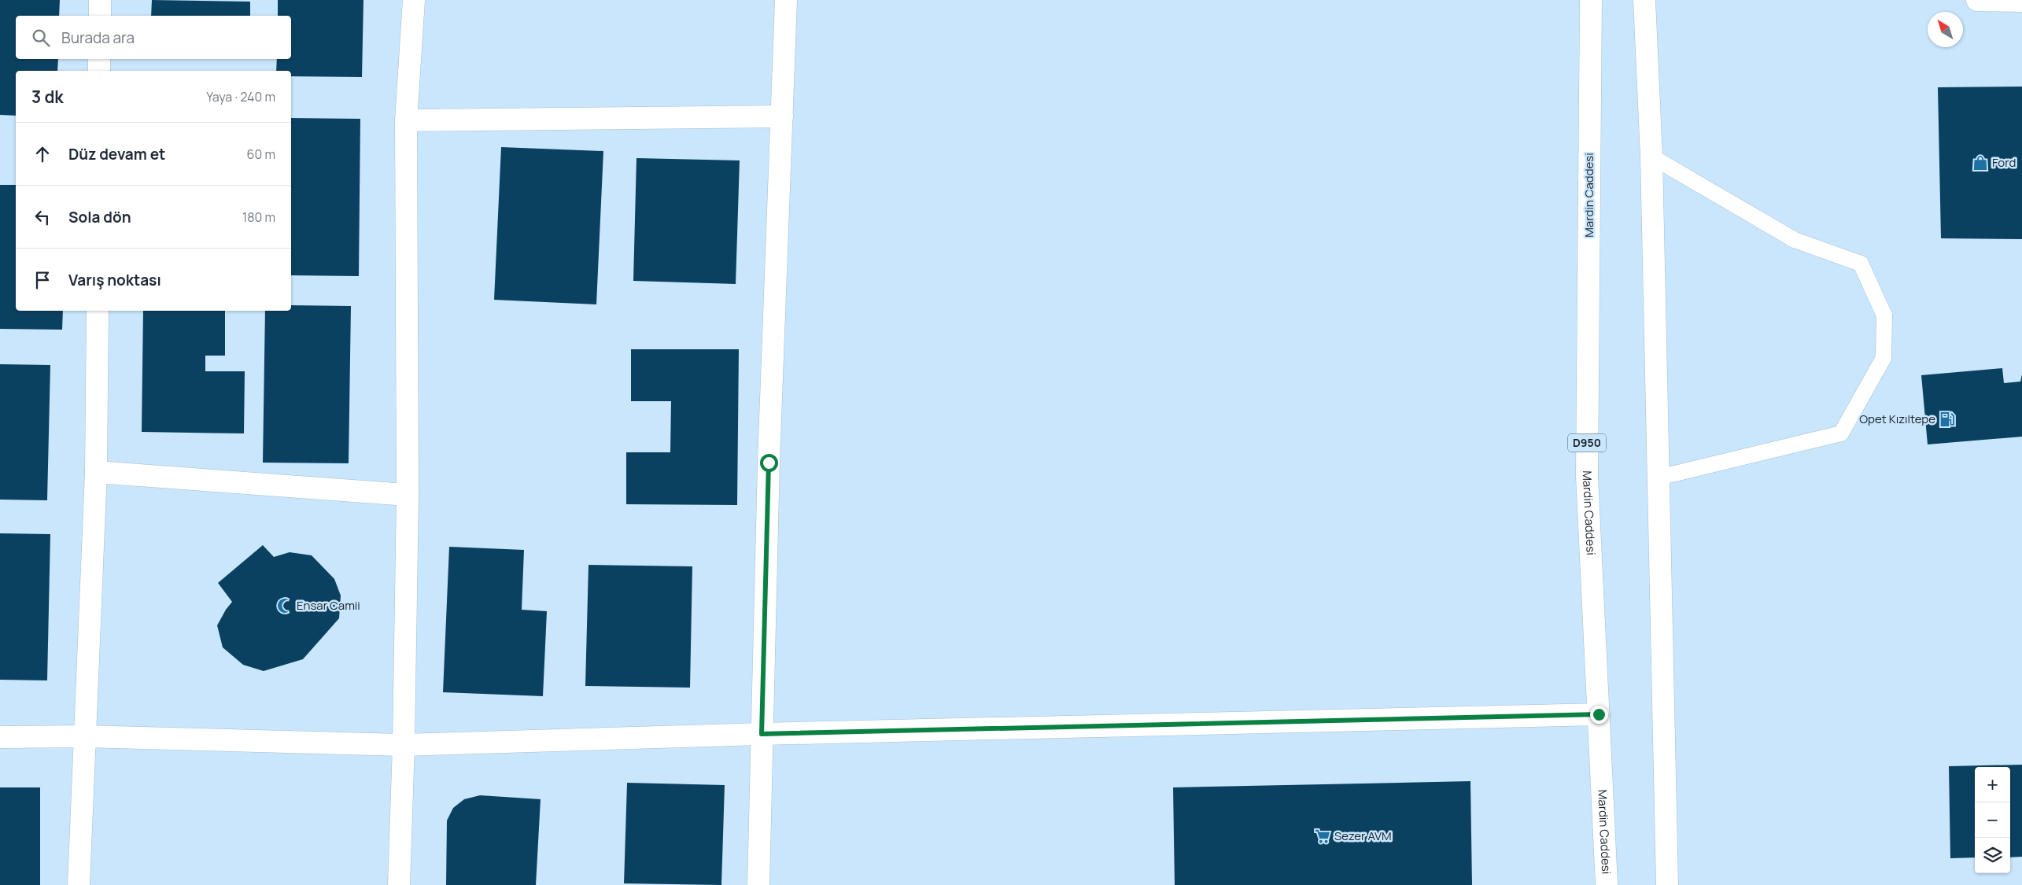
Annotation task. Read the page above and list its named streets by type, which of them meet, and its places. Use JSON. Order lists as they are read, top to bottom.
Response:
{
  "streets": {
    "main road": ["Mardin Caddesi", "D950"]
  },
  "places": {
    "shop": ["Ford"],
    "fuel station": ["Opet Kızıltepe"],
    "mosque": ["Ensar Camii"],
    "supermarket": ["Sezer AVM"]
  },
  "north": "top left",
  "page": {
    "search": "Burada ara",
    "heading": ["3 dk", "Yaya · 240 m"],
    "list": [
      ["Düz devam et", "60 m"],
      ["Sola dön", "180 m"],
      "Varış noktası"
    ],
    "map_buttons": ["+", "−"]
  }
}
